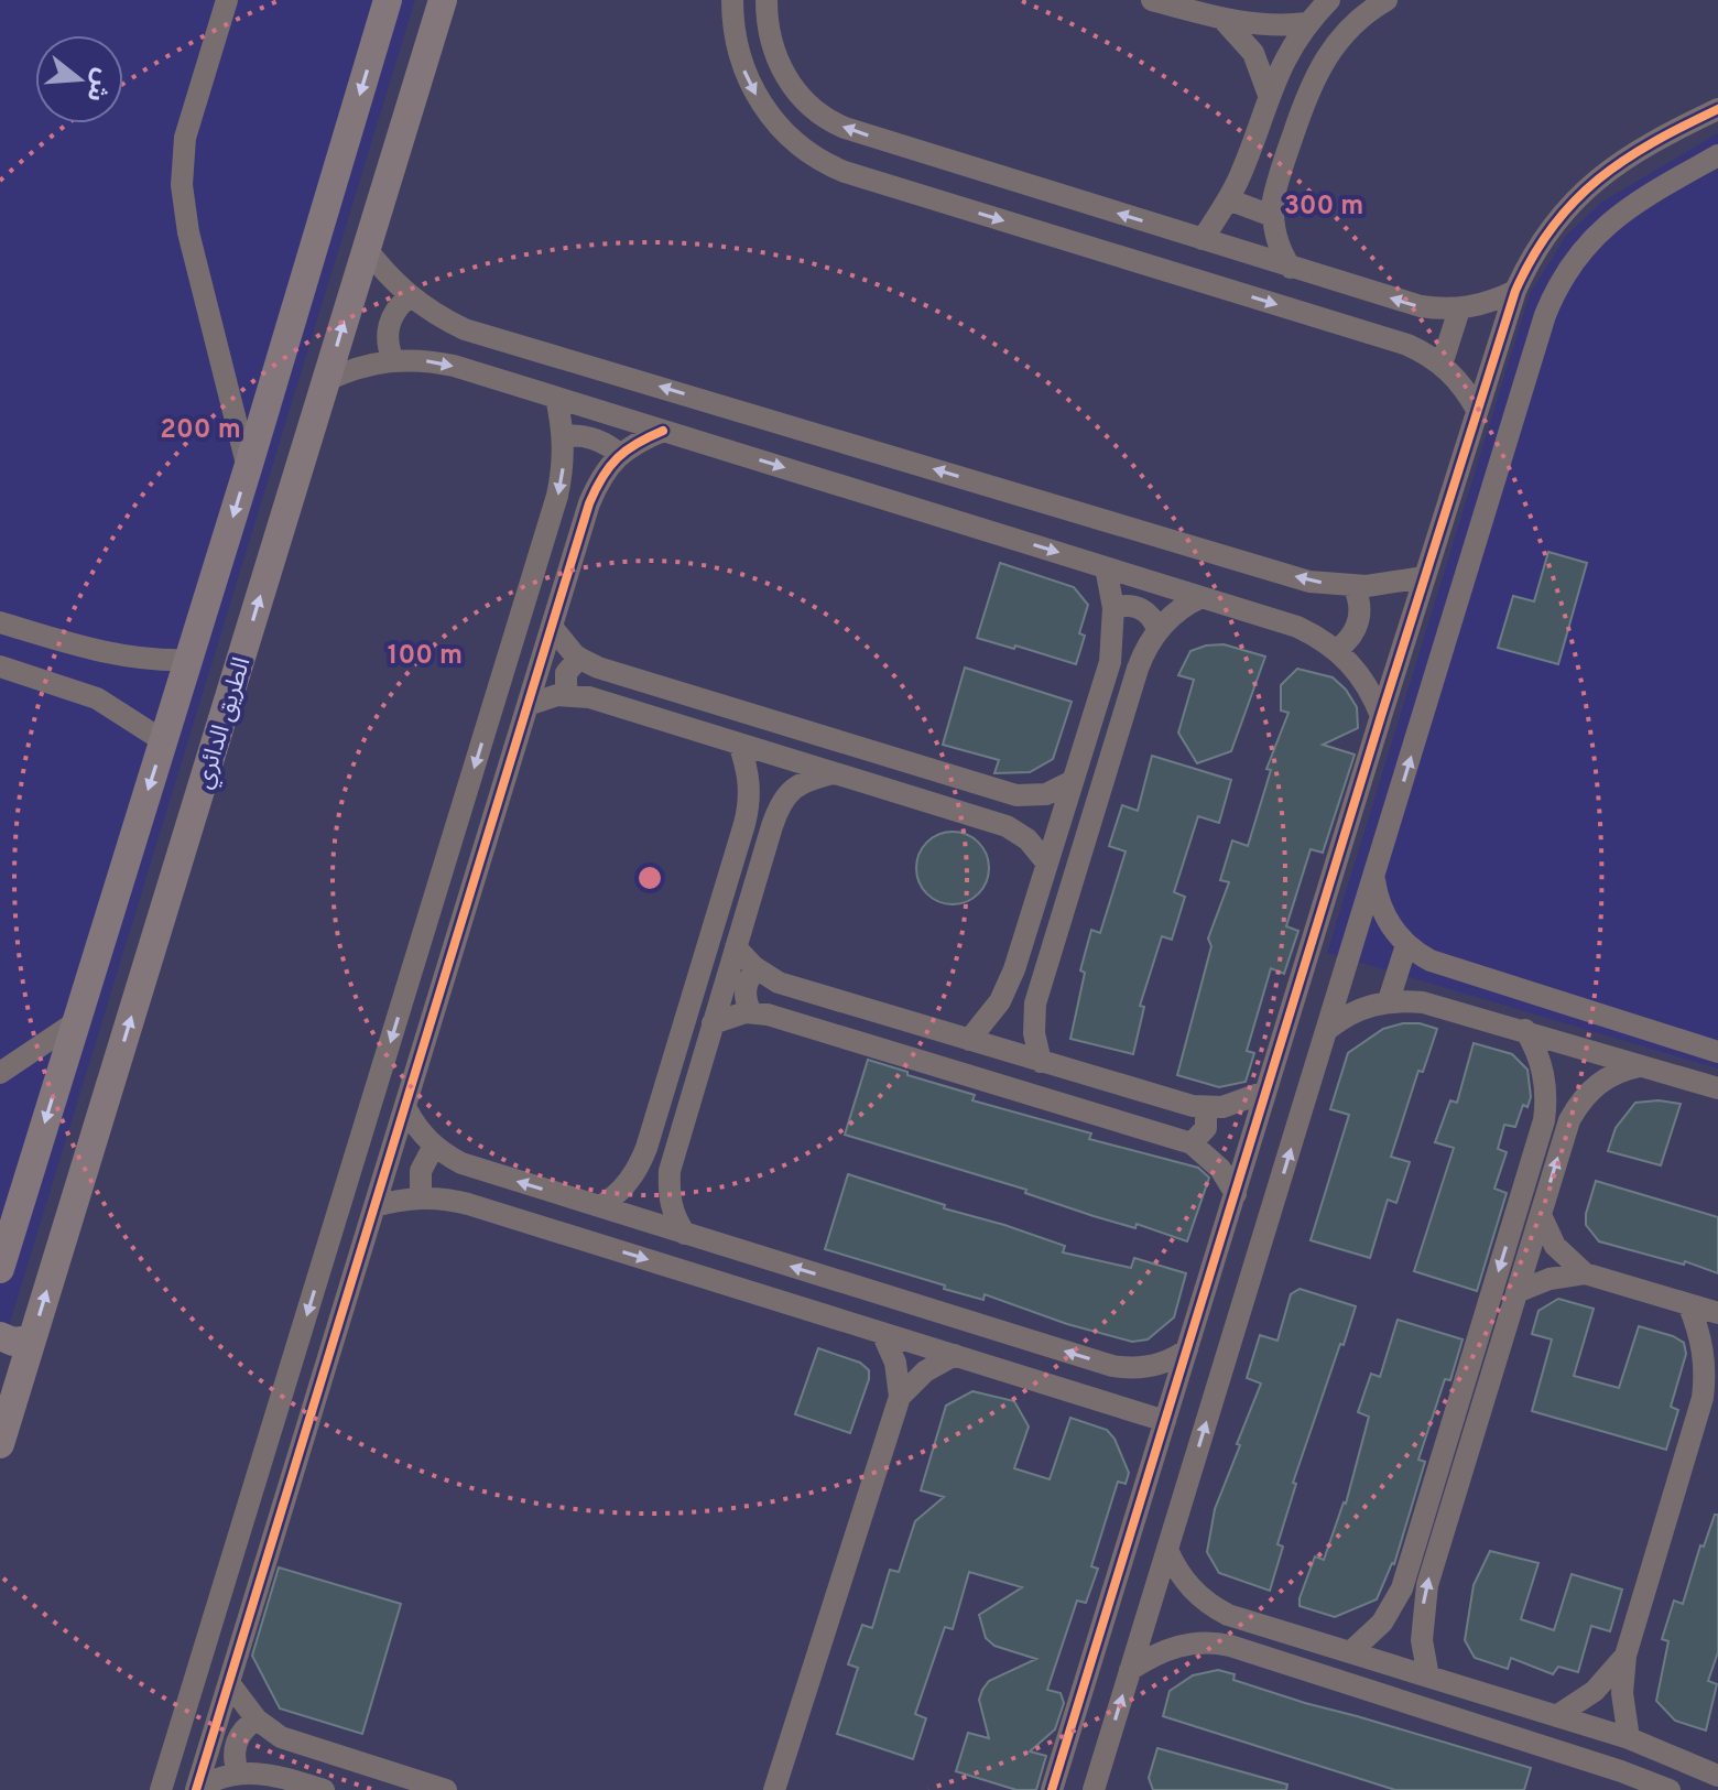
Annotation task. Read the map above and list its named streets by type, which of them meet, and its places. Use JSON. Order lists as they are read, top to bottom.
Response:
{
  "streets": {
    "main road": ["الطريق الدائري"]
  },
  "north": "right",
  "rings": ["300 m", "200 m", "100 m"]
}
